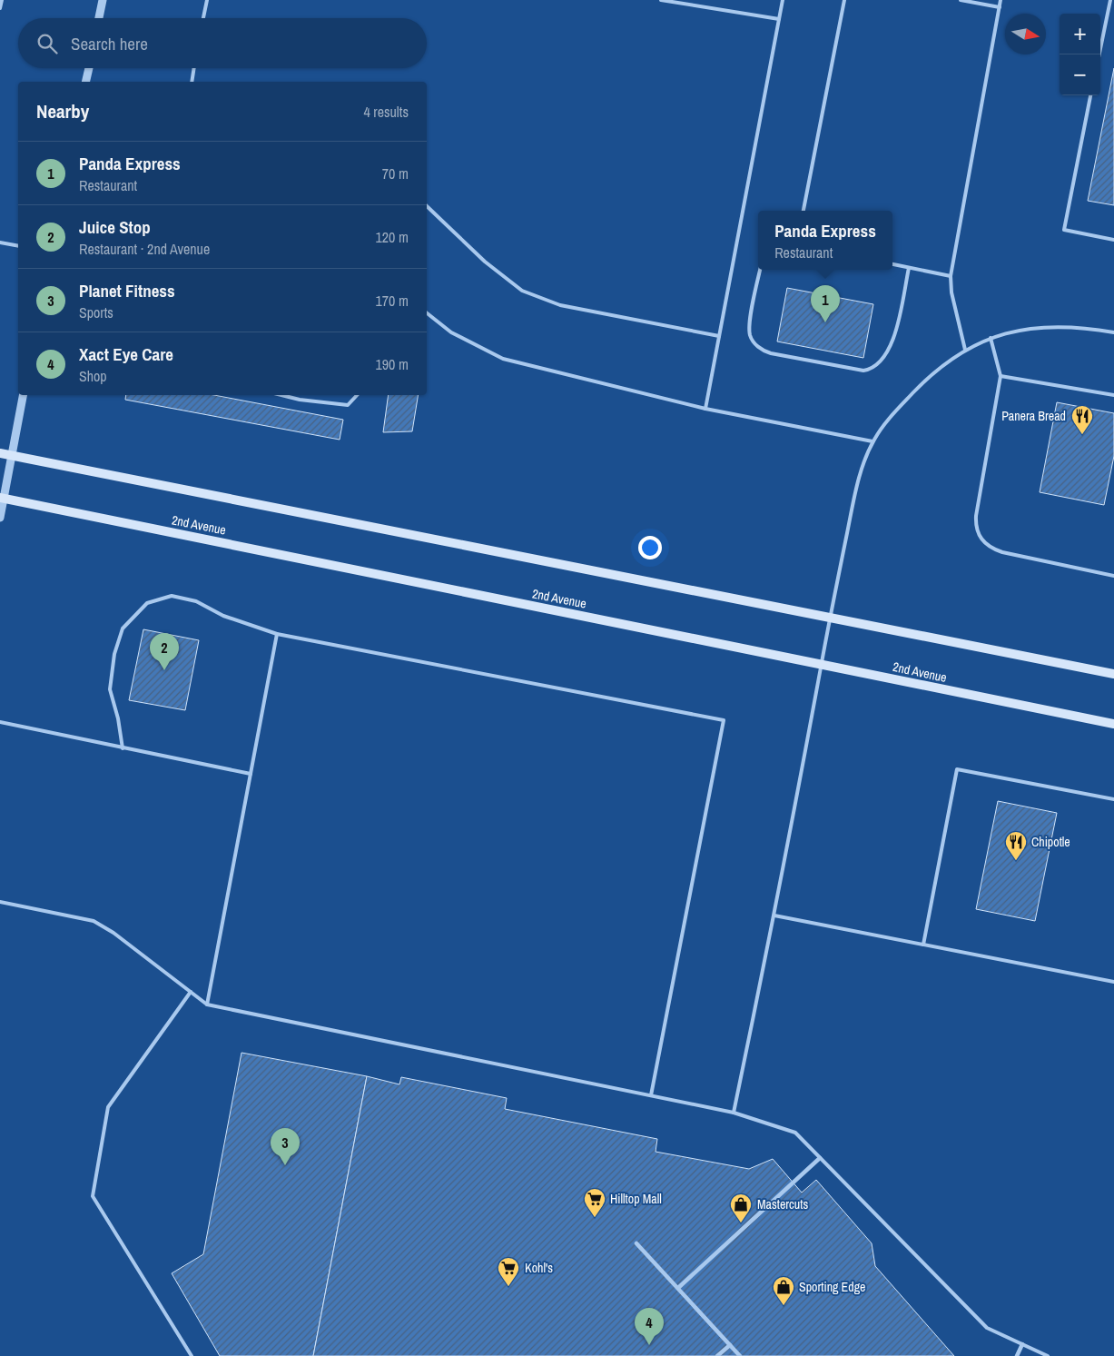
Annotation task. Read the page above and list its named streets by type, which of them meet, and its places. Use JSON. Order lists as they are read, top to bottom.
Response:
{
  "streets": {
    "main road": ["2nd Avenue"]
  },
  "places": {
    "restaurant": ["Panera Bread", "Chipotle"],
    "supermarket": ["Hilltop Mall", "Kohl's"],
    "shop": ["Mastercuts", "Sporting Edge"]
  },
  "north": "right",
  "page": {
    "map_buttons": ["+", "−"],
    "search": "Search here",
    "heading": ["Nearby", "4 results"],
    "list": [
      {
        "mark": "1",
        "name": "Panda Express",
        "note": "Restaurant",
        "value": "70 m"
      },
      {
        "mark": "2",
        "name": "Juice Stop",
        "note": "Restaurant · 2nd Avenue",
        "value": "120 m"
      },
      {
        "mark": "3",
        "name": "Planet Fitness",
        "note": "Sports",
        "value": "170 m"
      },
      {
        "mark": "4",
        "name": "Xact Eye Care",
        "note": "Shop",
        "value": "190 m"
      }
    ],
    "popup": ["Panda Express", "Restaurant"],
    "pins": [
      "1",
      "2",
      "3",
      "4"
    ]
  }
}
